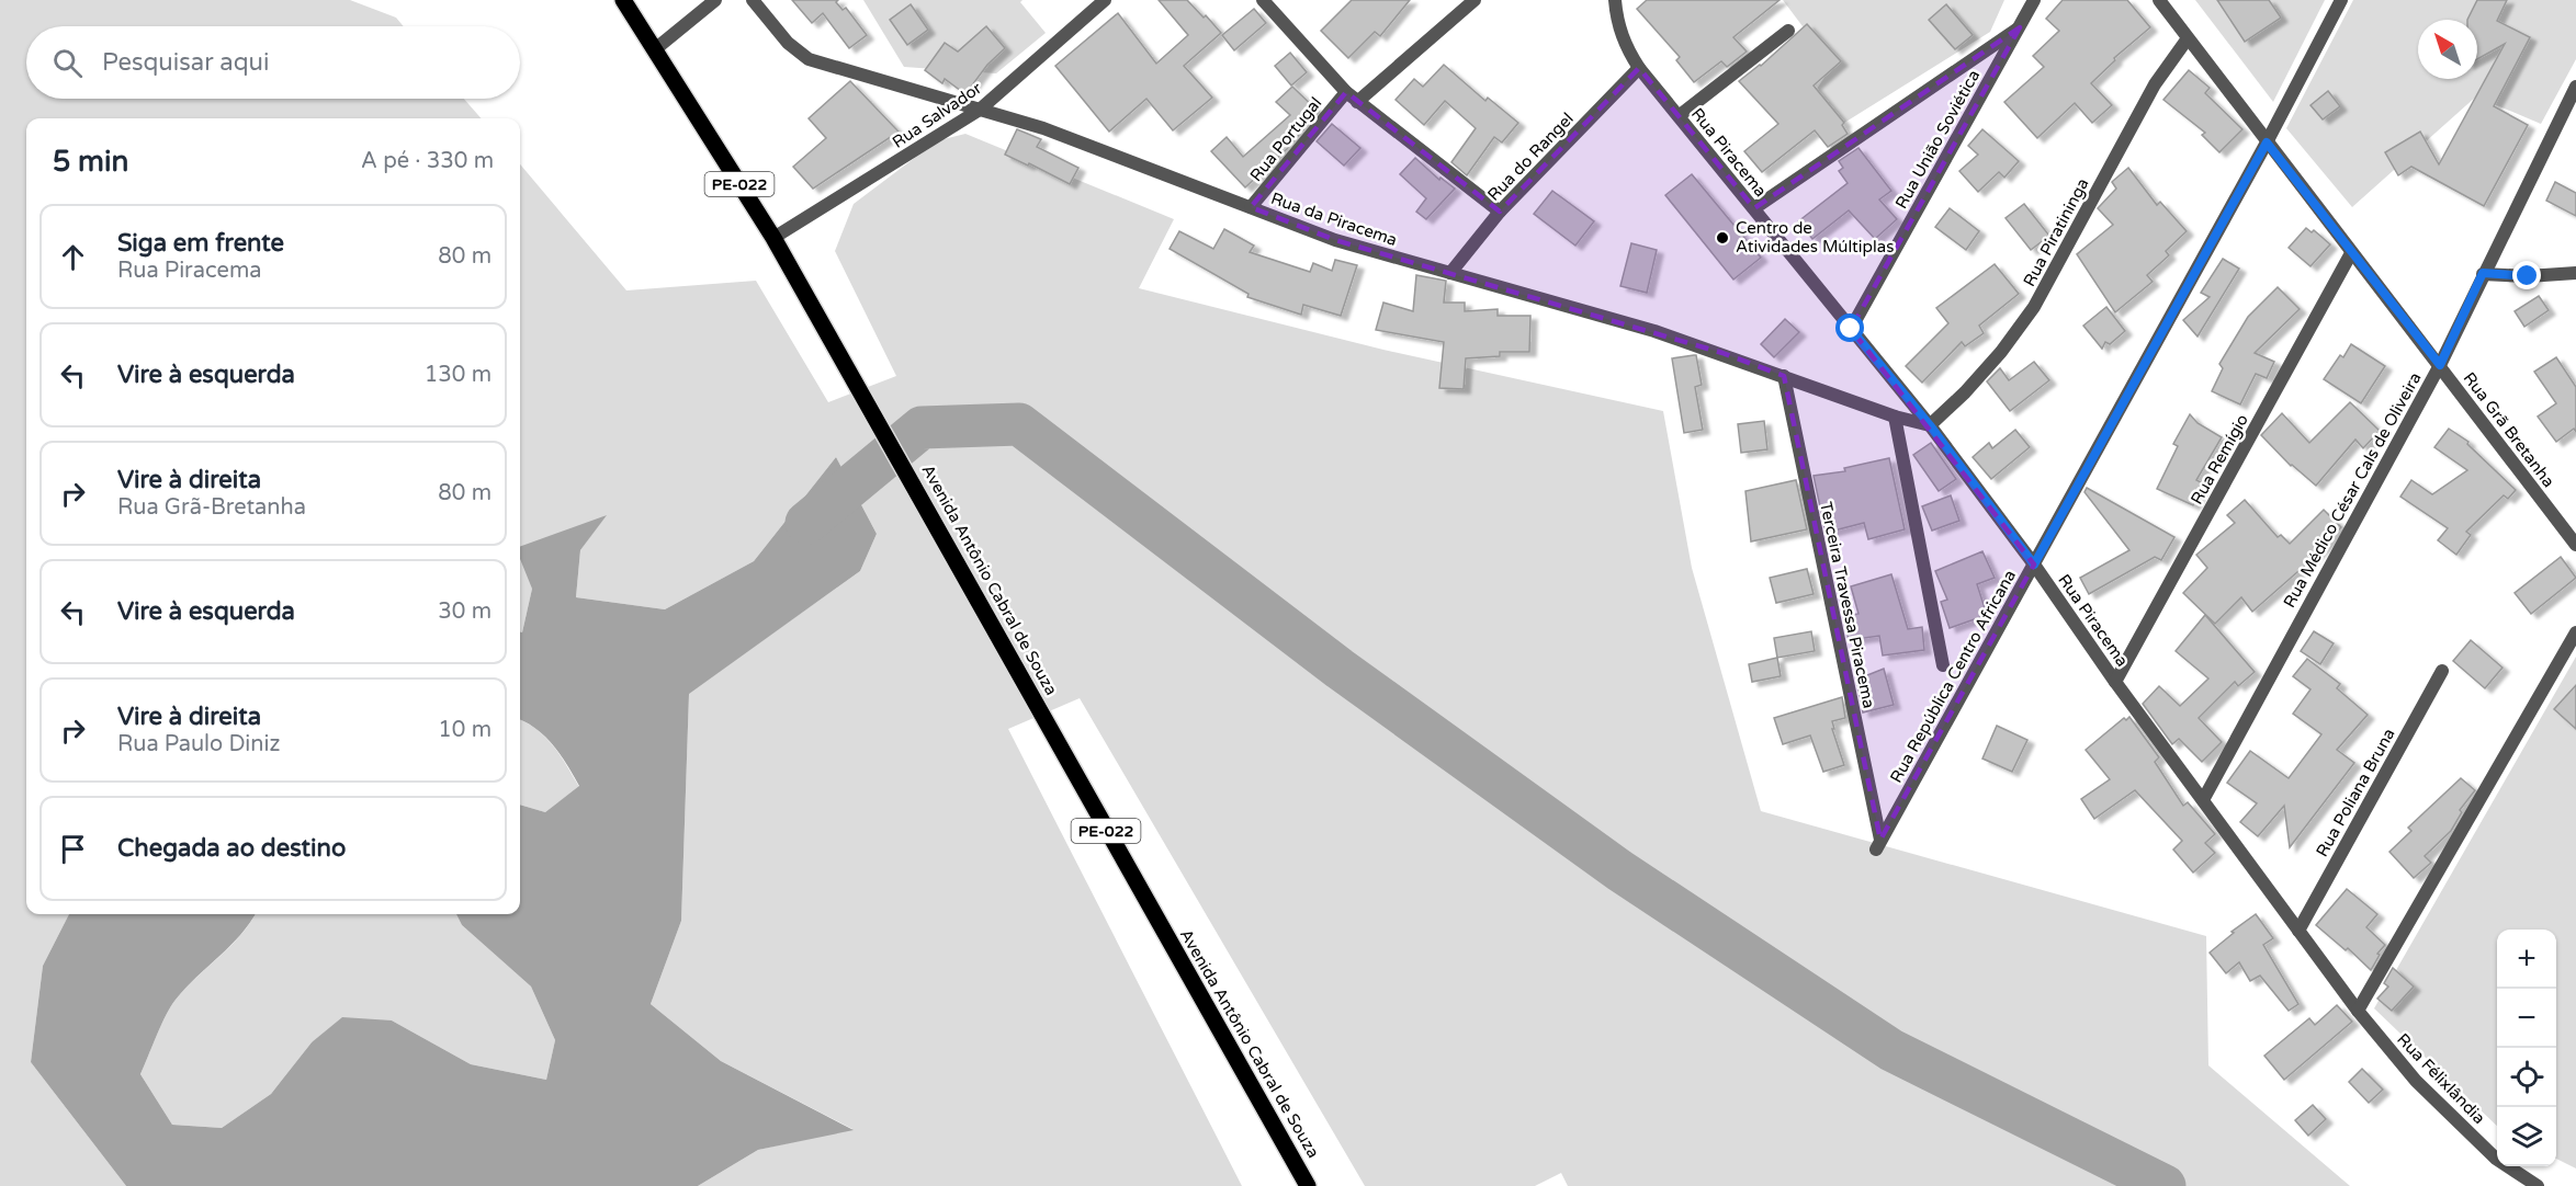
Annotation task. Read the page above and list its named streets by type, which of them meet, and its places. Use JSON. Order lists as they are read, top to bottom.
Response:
{
  "streets": {
    "main road": ["PE-022", "Avenida Antônio Cabral de Souza"],
    "street": [
      "Rua Salvador",
      "Rua Portugal",
      "Rua União Soviética",
      "Rua Piracema",
      "Rua do Rangel",
      "Rua da Piracema",
      "Rua Piratininga",
      "Rua Grã Bretanha",
      "Rua Remígio",
      "Rua Médico César Cals de Oliveira",
      "Terceira Travessa Piracema",
      "Rua República Centro Africana",
      "Rua Poliana Bruna",
      "Rua Félixlândia"
    ]
  },
  "crossings": [
    ["Rua Salvador", "Rua da Piracema"],
    ["Rua Salvador", "Avenida Antônio Cabral de Souza"],
    ["Rua Portugal", "Rua da Piracema"],
    ["Rua União Soviética", "Rua Piracema"],
    ["Rua Piracema", "Rua do Rangel"],
    ["Rua Piracema", "Rua da Piracema"],
    ["Rua Piracema", "Rua Piratininga"],
    ["Rua Piracema", "Rua Remígio"],
    ["Rua Piracema", "Rua Médico César Cals de Oliveira"],
    ["Rua Piracema", "Rua República Centro Africana"],
    ["Rua Piracema", "Rua Poliana Bruna"],
    ["Rua Piracema", "Rua Félixlândia"],
    ["Rua do Rangel", "Rua da Piracema"],
    ["Rua da Piracema", "Rua Piratininga"],
    ["Rua da Piracema", "Terceira Travessa Piracema"],
    ["Rua Piratininga", "Rua Grã Bretanha"],
    ["Rua Grã Bretanha", "Rua Remígio"],
    ["Rua Grã Bretanha", "Rua Médico César Cals de Oliveira"],
    ["Rua Grã Bretanha", "Rua República Centro Africana"],
    ["Terceira Travessa Piracema", "Rua República Centro Africana"]
  ],
  "places": ["Centro de Atividades Múltiplas"],
  "north": "top left",
  "page": {
    "search": "Pesquisar aqui",
    "heading": ["5 min", "A pé · 330 m"],
    "list": [
      ["Siga em frente", "Rua Piracema", "80 m"],
      ["Vire à esquerda", "130 m"],
      ["Vire à direita", "Rua Grã-Bretanha", "80 m"],
      ["Vire à esquerda", "30 m"],
      ["Vire à direita", "Rua Paulo Diniz", "10 m"],
      "Chegada ao destino"
    ],
    "map_buttons": ["+", "−"]
  }
}
